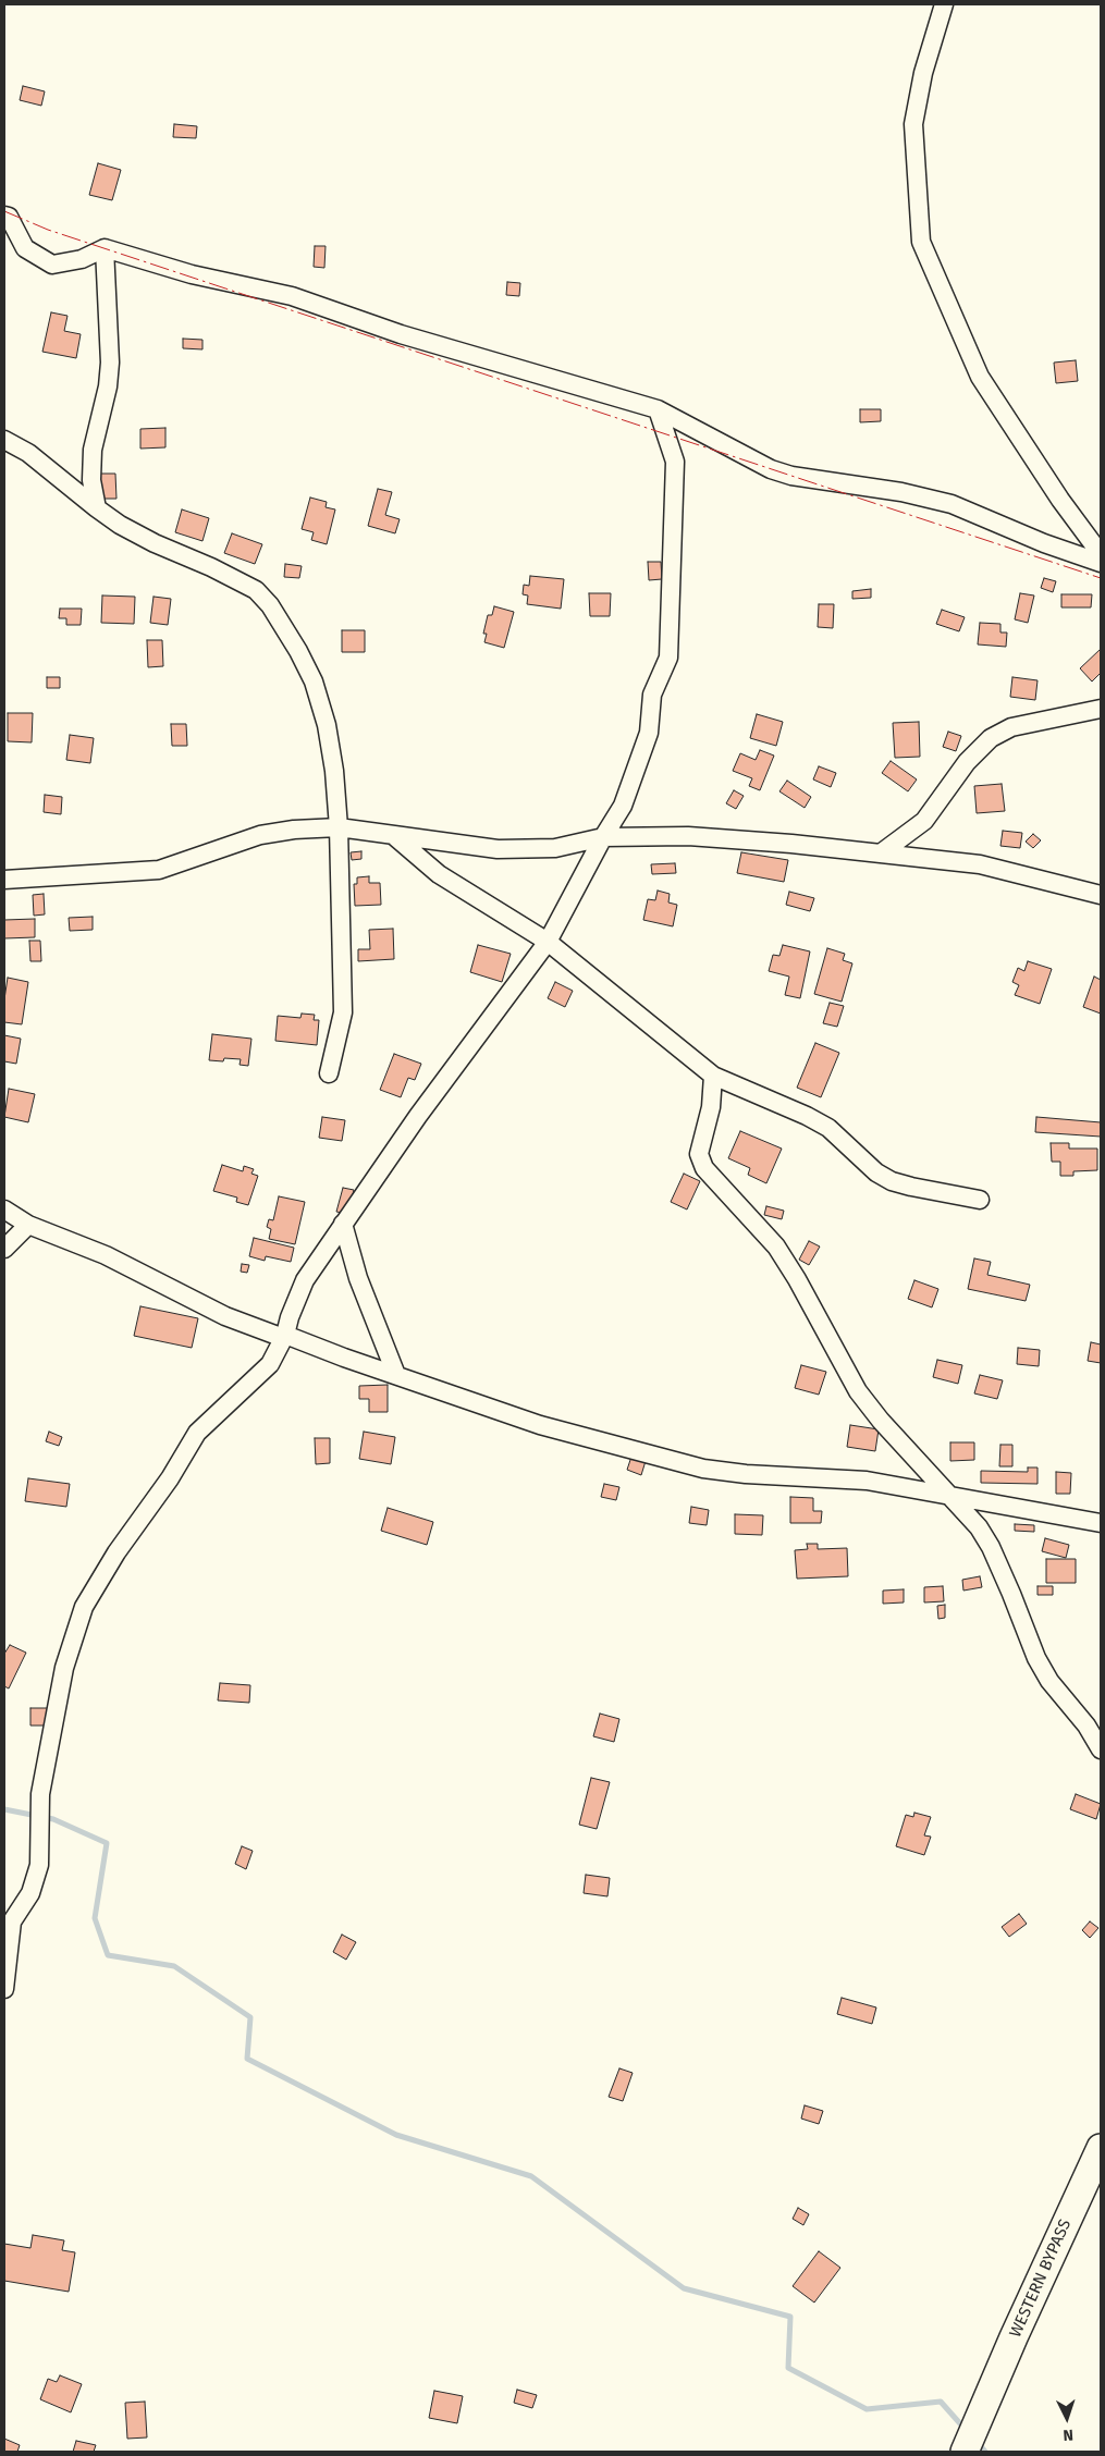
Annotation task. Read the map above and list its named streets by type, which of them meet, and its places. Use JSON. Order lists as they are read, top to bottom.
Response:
{
  "streets": {
    "main road": ["WESTERN BYPASS"]
  },
  "north": "bottom"
}
